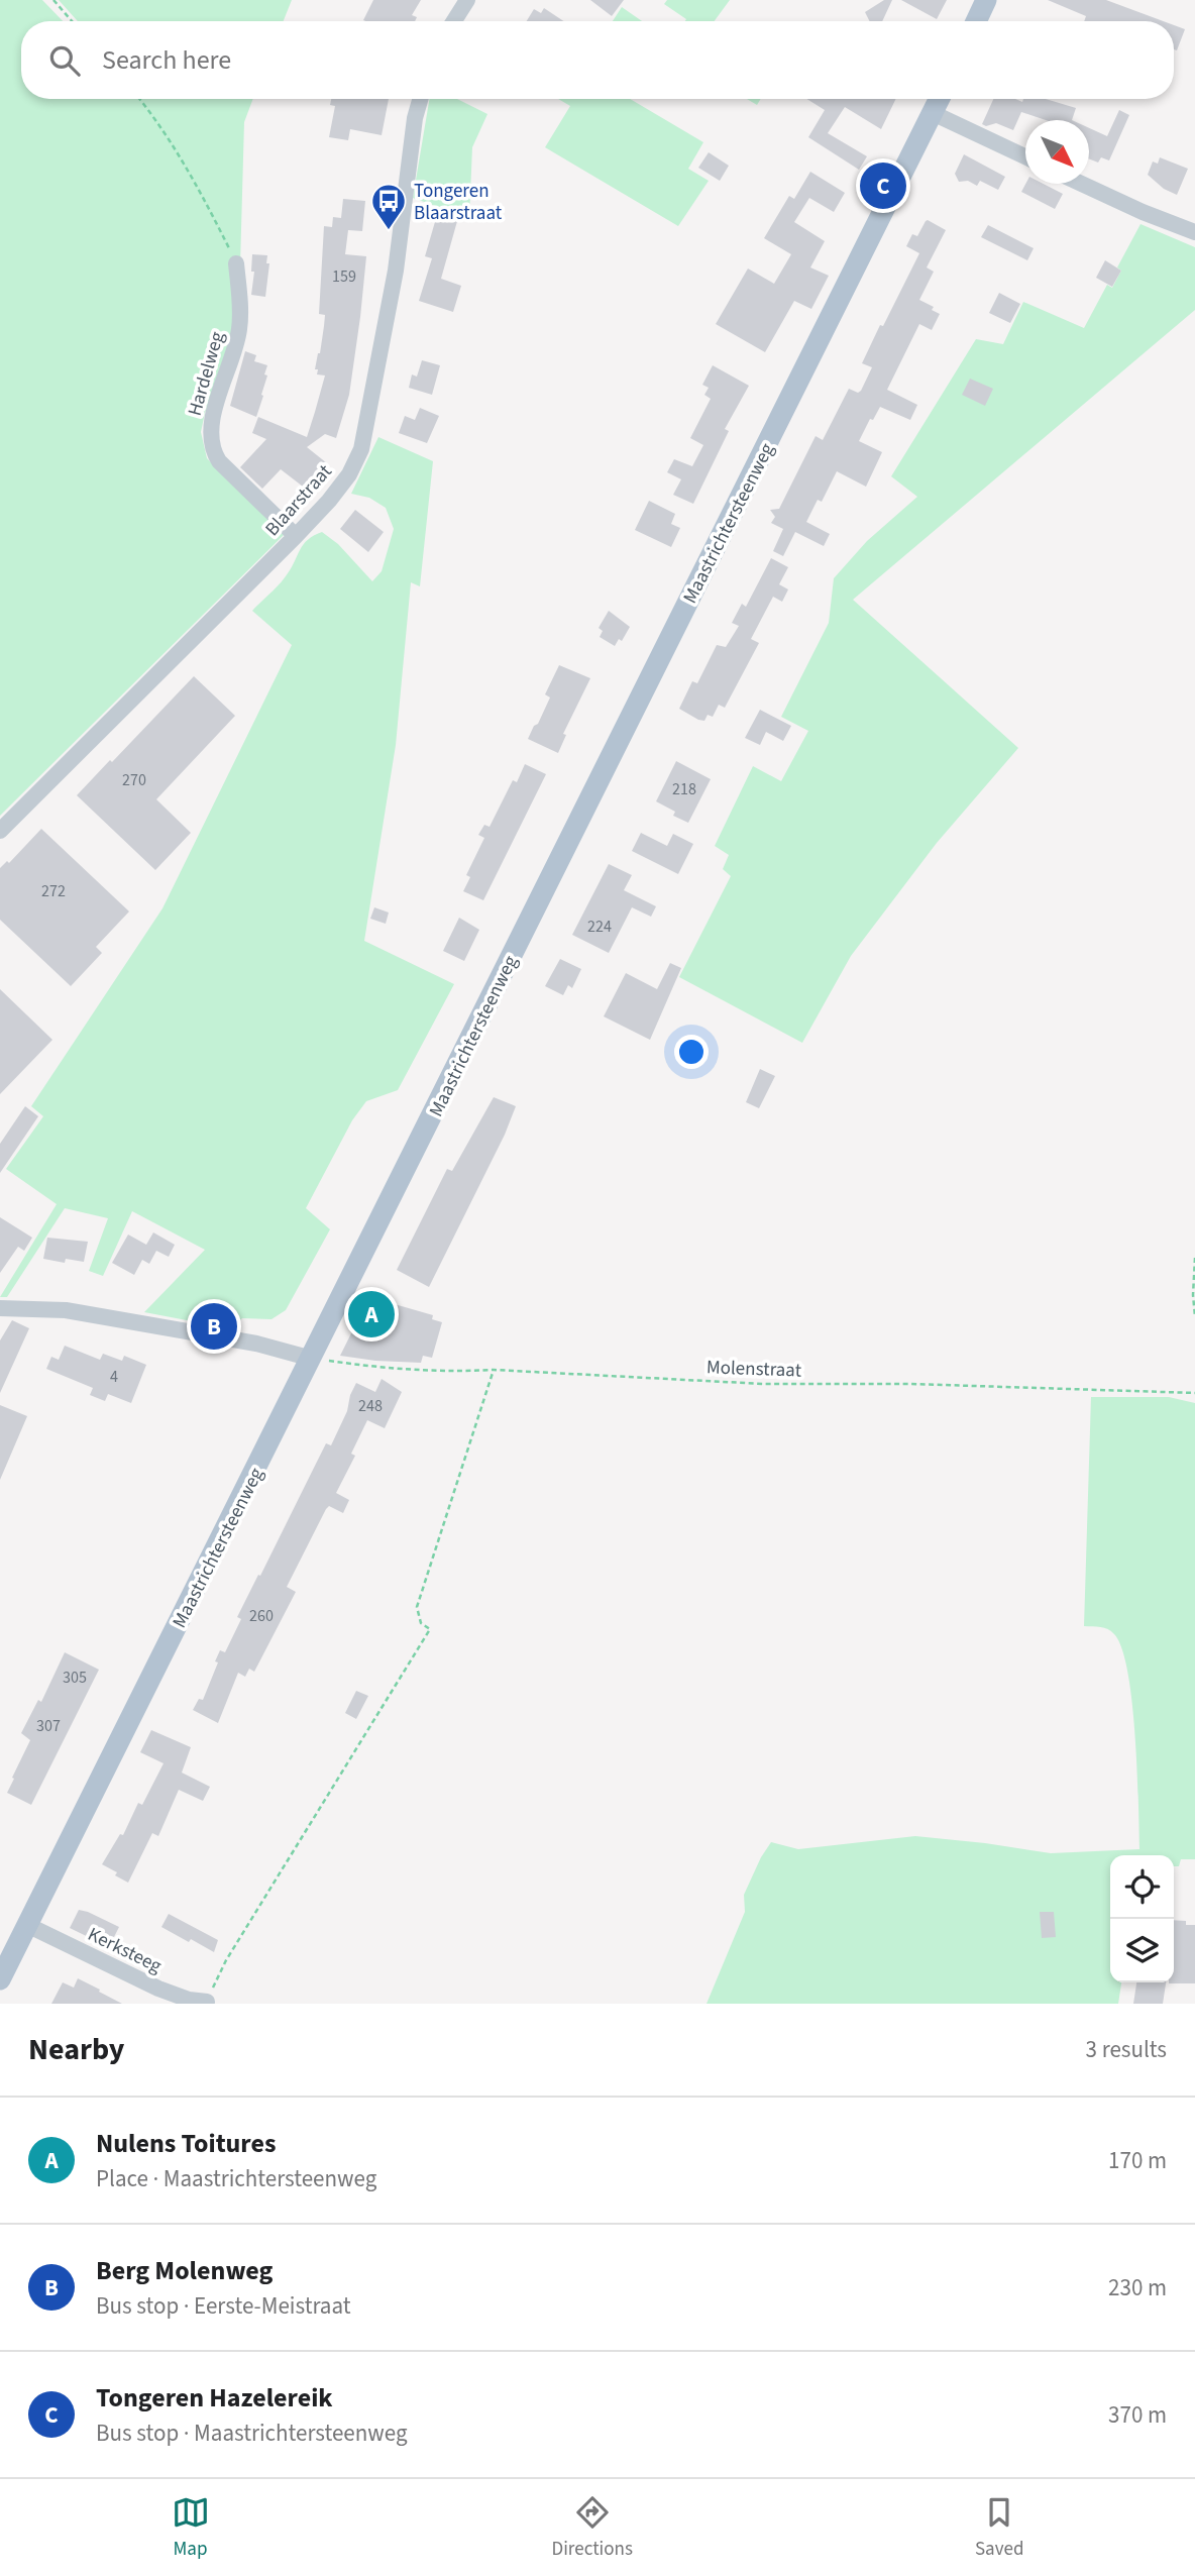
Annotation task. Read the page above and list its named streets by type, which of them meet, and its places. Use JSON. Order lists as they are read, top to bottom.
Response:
{
  "streets": {
    "main road": ["Maastrichtersteenweg"],
    "street": ["Hardelweg", "Blaarstraat", "Kerksteeg"],
    "path": ["Molenstraat"]
  },
  "crossings": [
    ["Hardelweg", "Blaarstraat"],
    ["Maastrichtersteenweg", "Molenstraat"],
    ["Maastrichtersteenweg", "Kerksteeg"]
  ],
  "places": {
    "bus stop": ["Tongeren Blaarstraat"]
  },
  "house_numbers": [
    "159",
    "270",
    "218",
    "272",
    "224",
    "4",
    "248",
    "260",
    "305",
    "307"
  ],
  "north": "bottom right",
  "page": {
    "search": "Search here",
    "pins": ["C", "A", "B"],
    "heading": ["Nearby", "3 results"],
    "list": [
      {
        "mark": "A",
        "name": "Nulens Toitures",
        "note": "Place · Maastrichtersteenweg",
        "value": "170 m"
      },
      {
        "mark": "B",
        "name": "Berg Molenweg",
        "note": "Bus stop · Eerste-Meistraat",
        "value": "230 m"
      },
      {
        "mark": "C",
        "name": "Tongeren Hazelereik",
        "note": "Bus stop · Maastrichtersteenweg",
        "value": "370 m"
      }
    ],
    "nav": ["Map", "Directions", "Saved"]
  }
}
